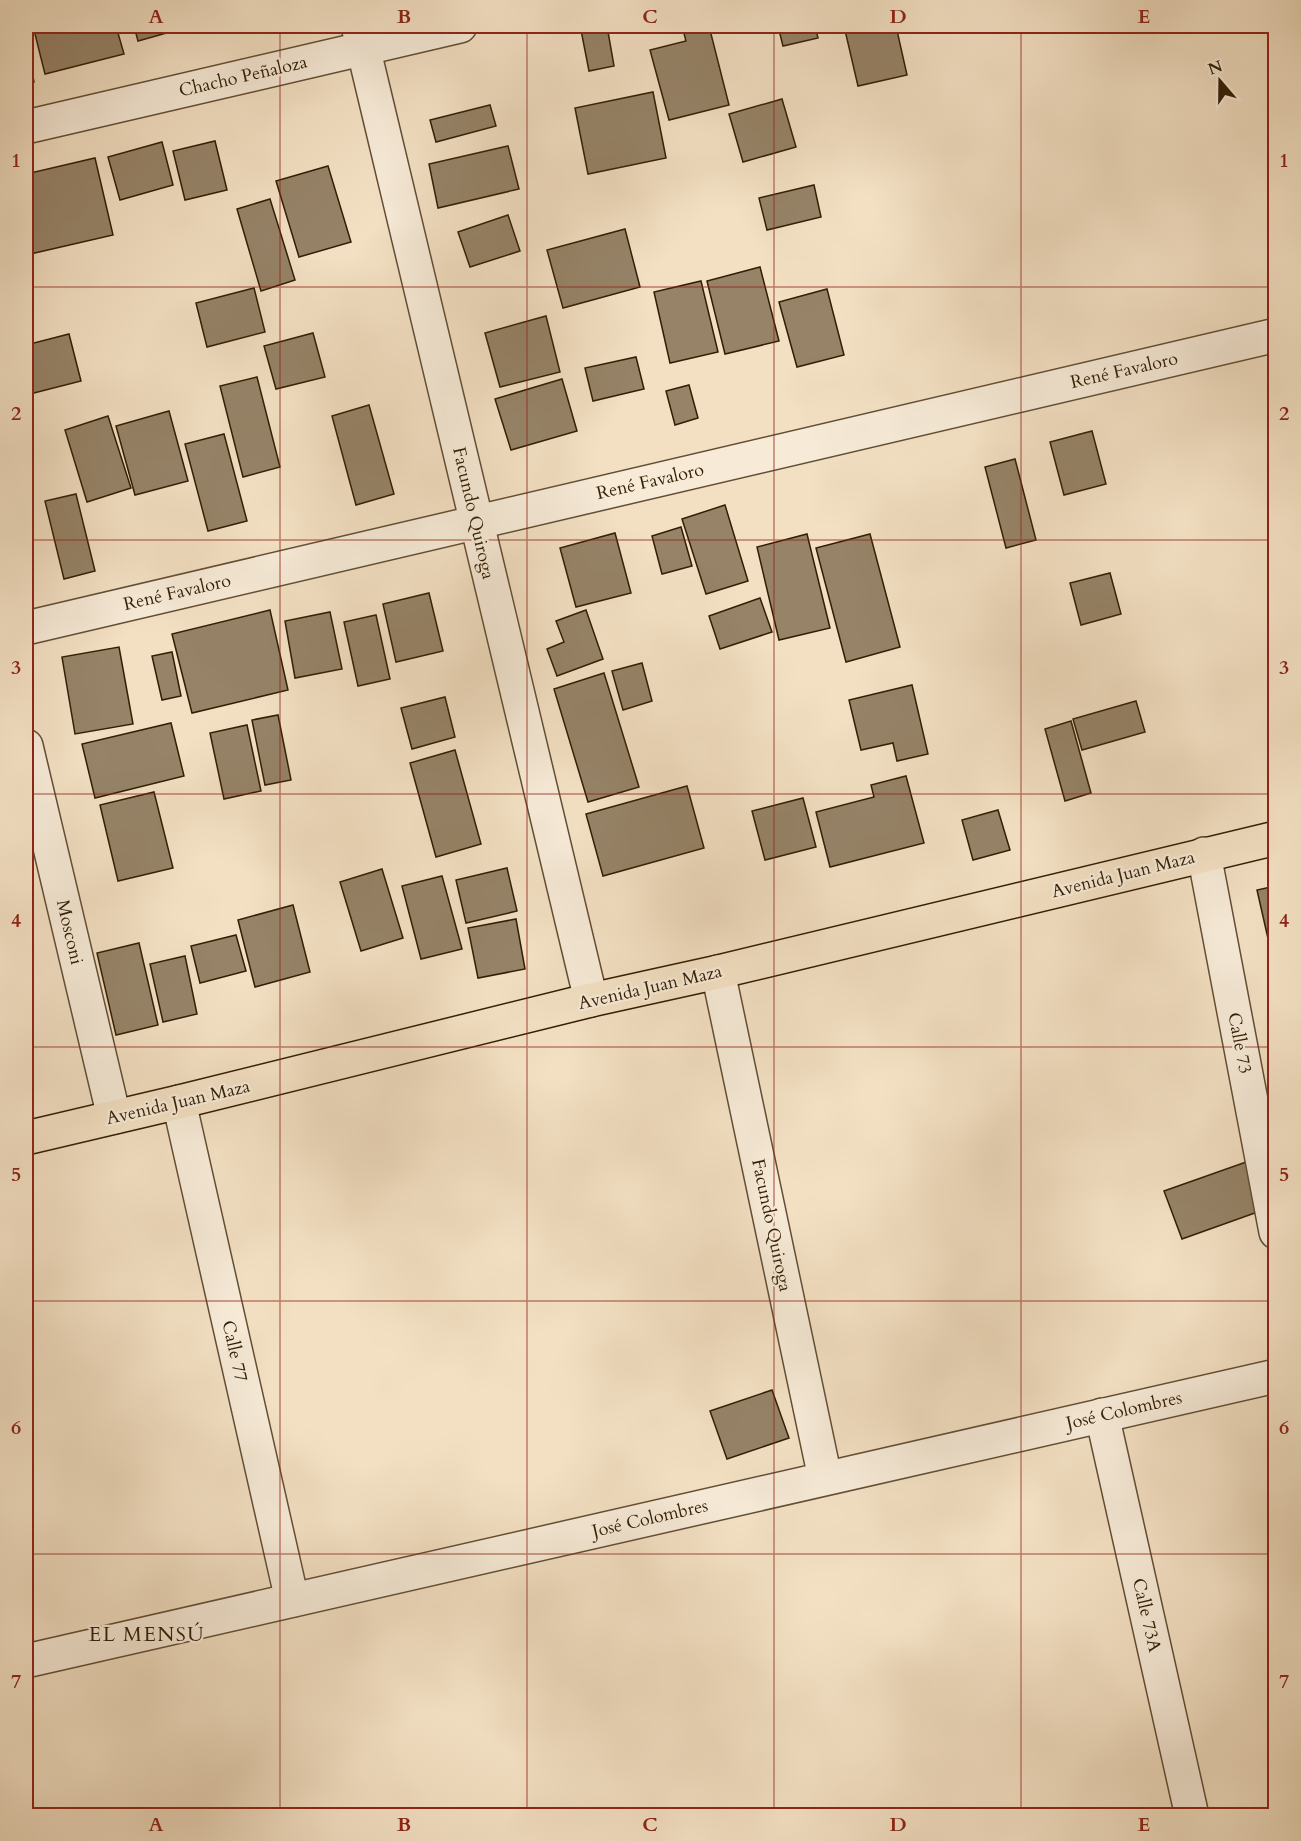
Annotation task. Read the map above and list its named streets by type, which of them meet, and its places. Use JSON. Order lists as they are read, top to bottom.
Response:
{
  "streets": {
    "main road": ["Avenida Juan Maza"],
    "street": [
      "Chacho Peñaloza",
      "René Favaloro",
      "Facundo Quiroga",
      "Mosconi",
      "Calle 73",
      "Calle 77",
      "José Colombres",
      "Calle 73A"
    ]
  },
  "crossings": [
    ["Chacho Peñaloza", "Facundo Quiroga"],
    ["René Favaloro", "Facundo Quiroga"],
    ["Facundo Quiroga", "Avenida Juan Maza"],
    ["Facundo Quiroga", "José Colombres"],
    ["Avenida Juan Maza", "Mosconi"],
    ["Avenida Juan Maza", "Calle 73"],
    ["Avenida Juan Maza", "Calle 77"],
    ["Calle 77", "José Colombres"],
    ["José Colombres", "Calle 73A"]
  ],
  "districts": ["EL MENSÚ"],
  "north": "top",
  "grid": {
    "columns": [
      "A",
      "B",
      "C",
      "D",
      "E"
    ],
    "rows": [
      "1",
      "2",
      "3",
      "4",
      "5",
      "6",
      "7"
    ]
  }
}
